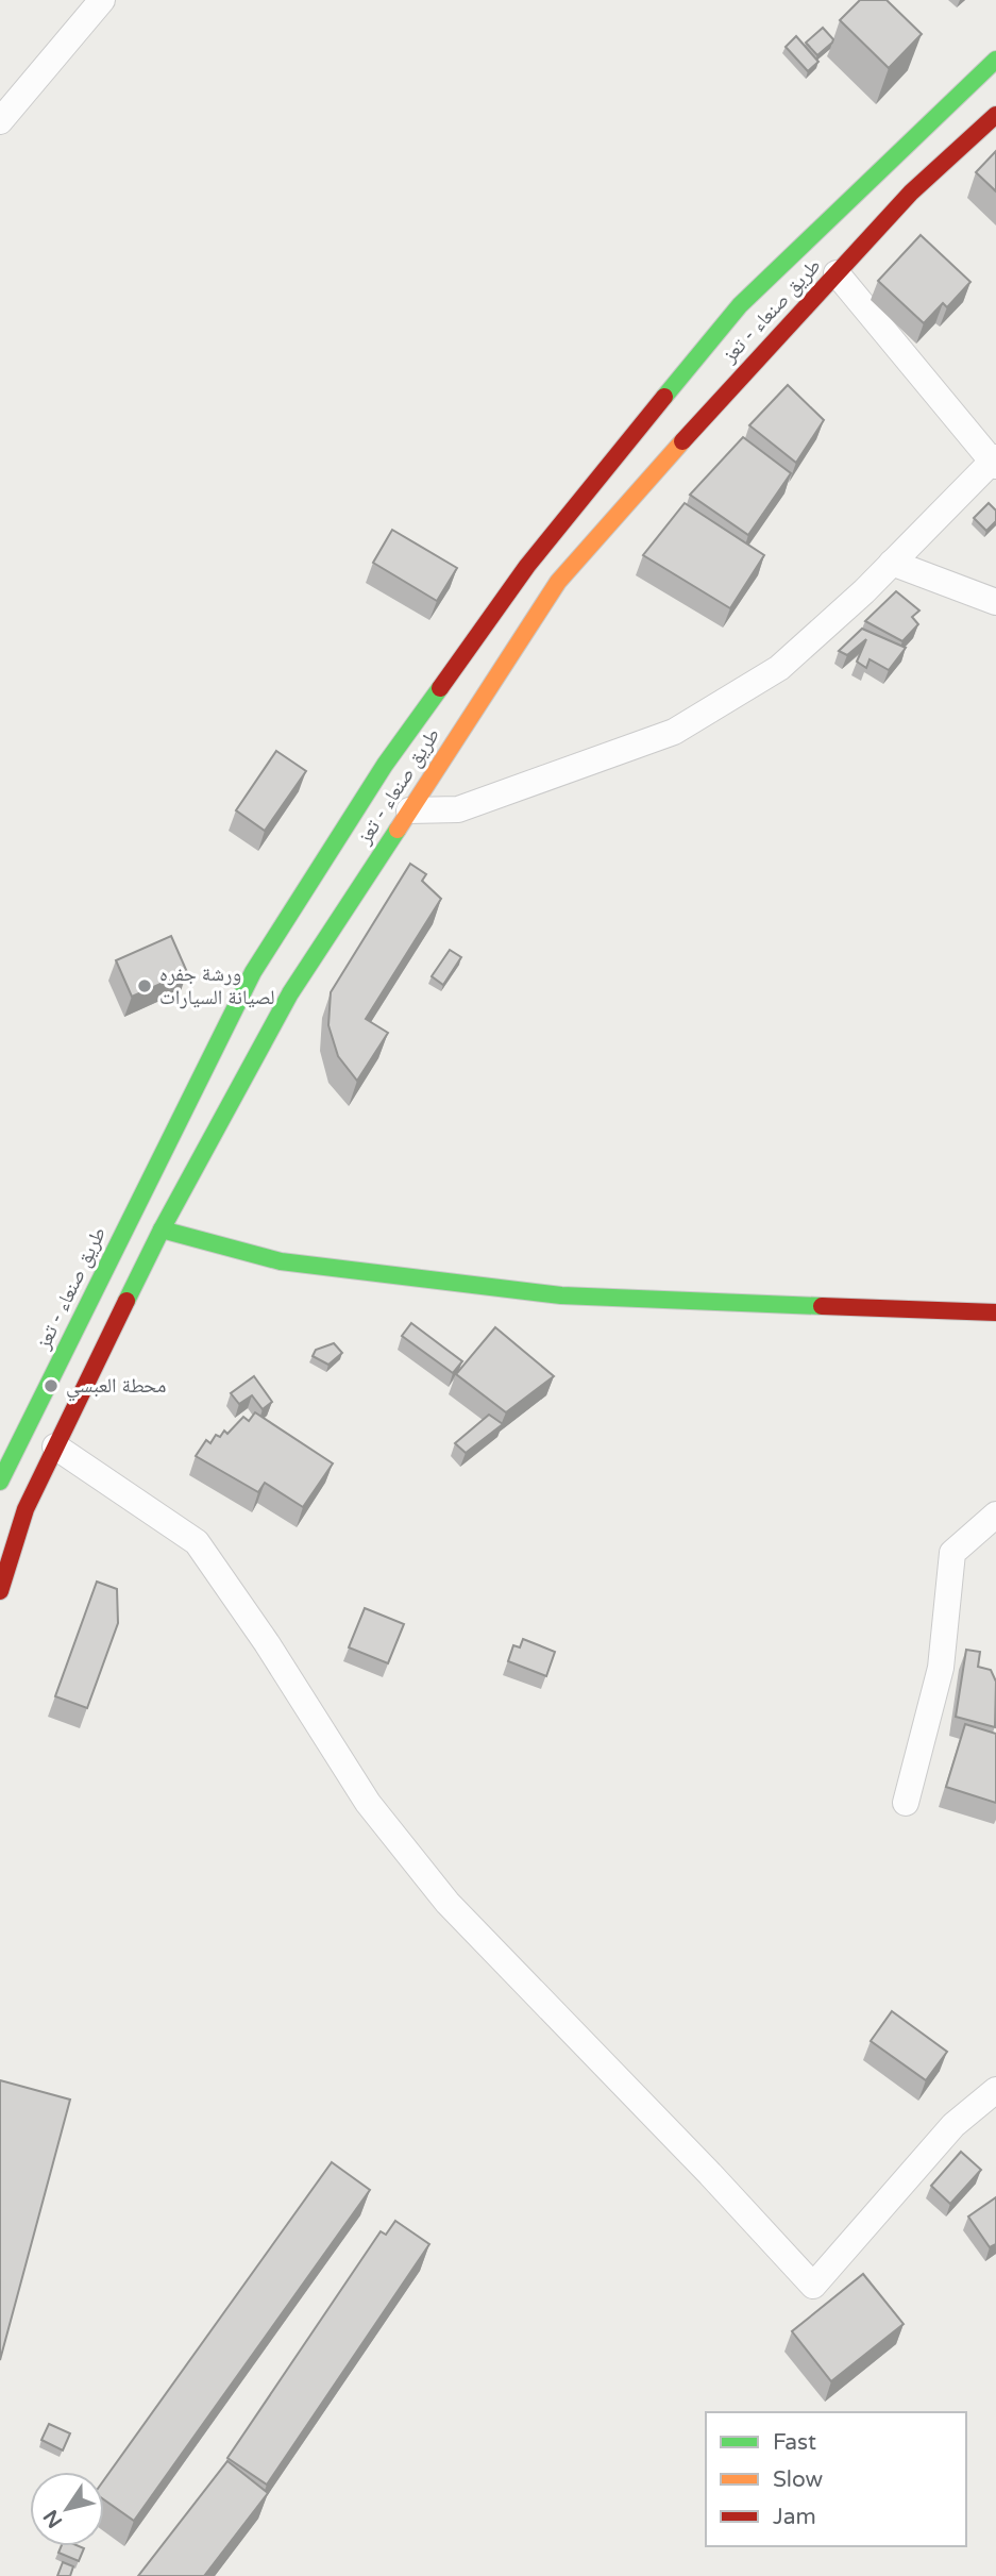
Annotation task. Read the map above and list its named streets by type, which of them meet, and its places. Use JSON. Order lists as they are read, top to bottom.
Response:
{
  "streets": {
    "main road": ["طريق صنعاء - تعز"]
  },
  "places": ["ورشة جفره لصيانة السيارات", "محطة العبسي"],
  "legend": ["Fast", "Slow", "Jam"],
  "north": "bottom left"
}
